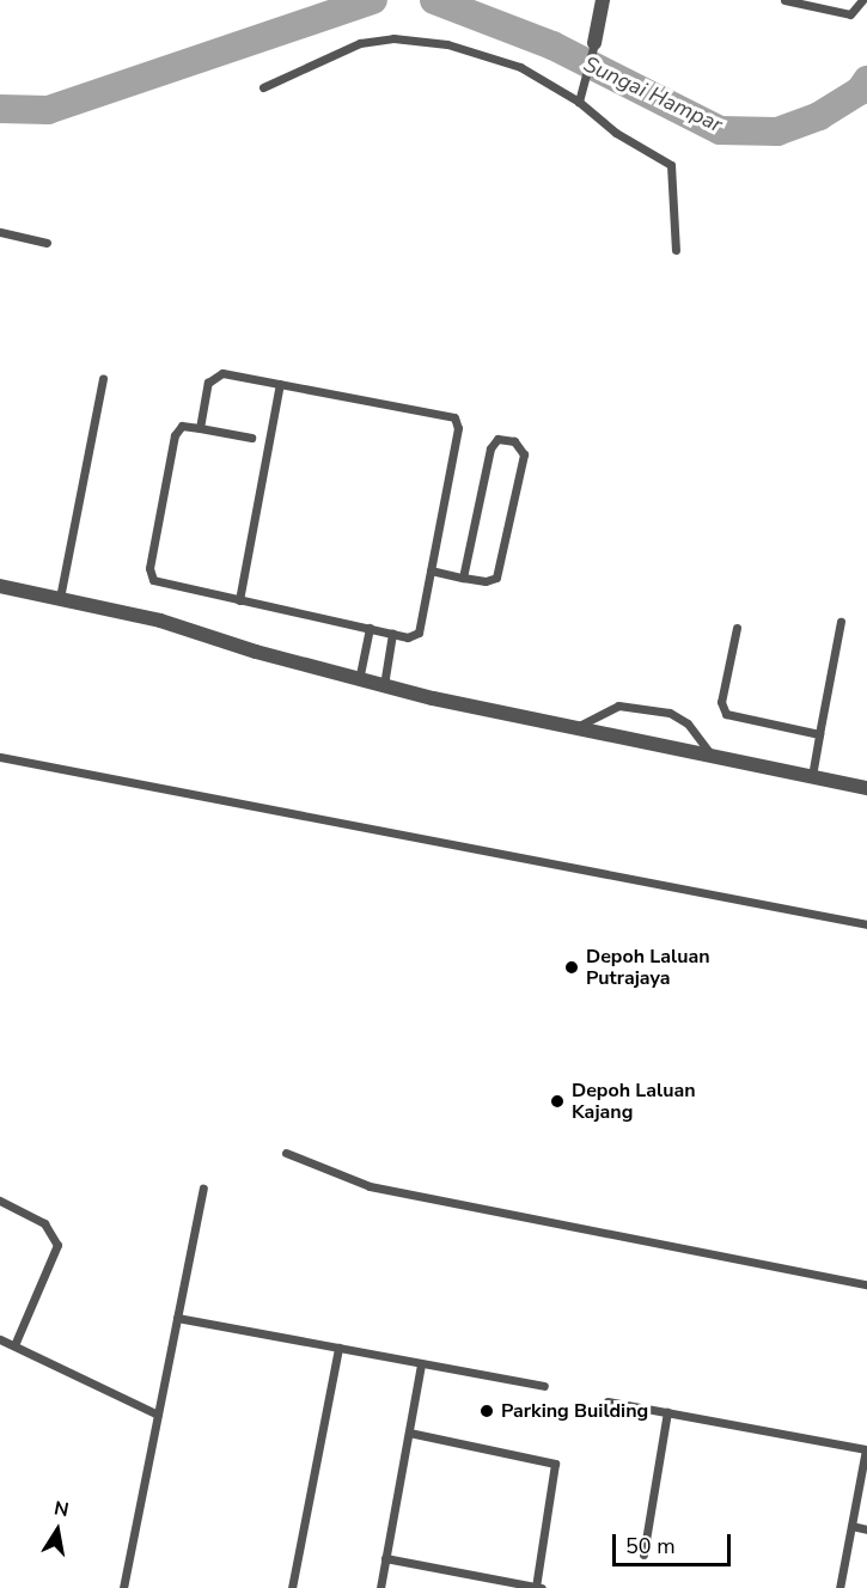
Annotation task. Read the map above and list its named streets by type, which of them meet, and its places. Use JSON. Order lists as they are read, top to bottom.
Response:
{
  "water": ["Sungai Hampar"],
  "places": ["Depoh Laluan Putrajaya", "Depoh Laluan Kajang", "Parking Building"],
  "scale_bar": "50 m",
  "north": "top"
}
